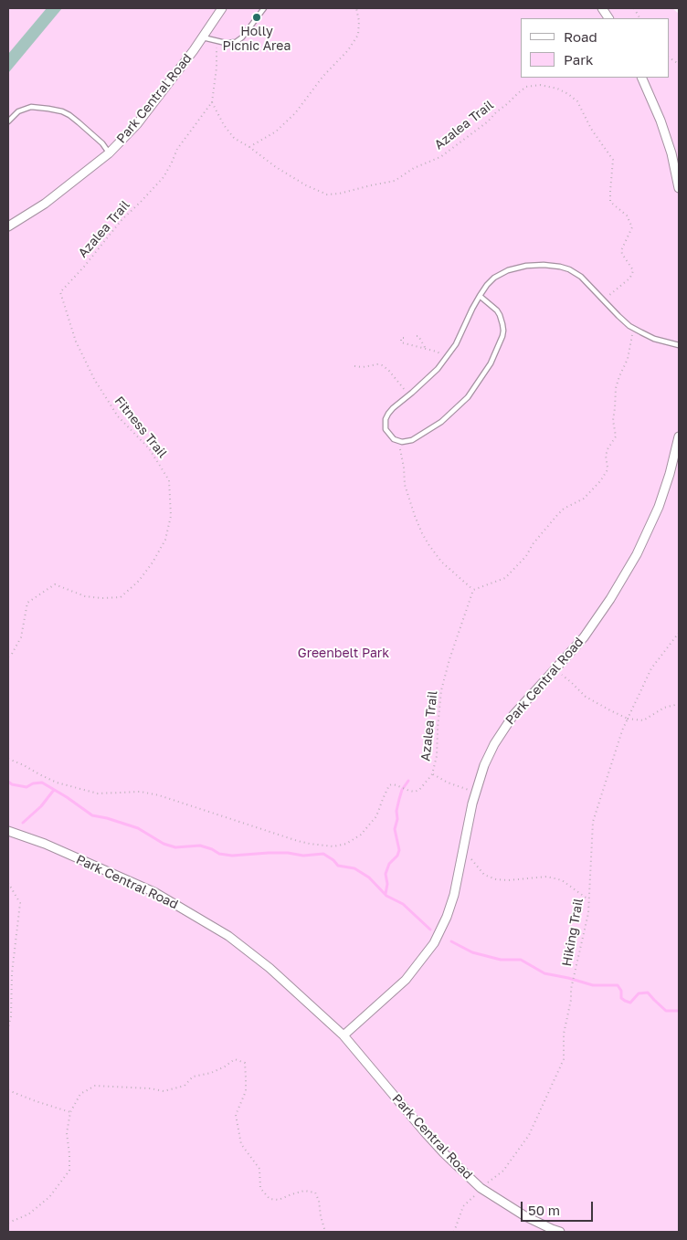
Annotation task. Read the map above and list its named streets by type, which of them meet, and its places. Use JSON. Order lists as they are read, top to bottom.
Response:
{
  "streets": {
    "street": ["Park Central Road"],
    "path": ["Azalea Trail", "Fitness Trail", "Hiking Trail"]
  },
  "crossings": [
    ["Park Central Road", "Hiking Trail"],
    ["Azalea Trail", "Fitness Trail"]
  ],
  "parks": ["Greenbelt Park"],
  "places": ["Holly Picnic Area"],
  "legend": ["Road", "Park"],
  "scale_bar": "50 m"
}
